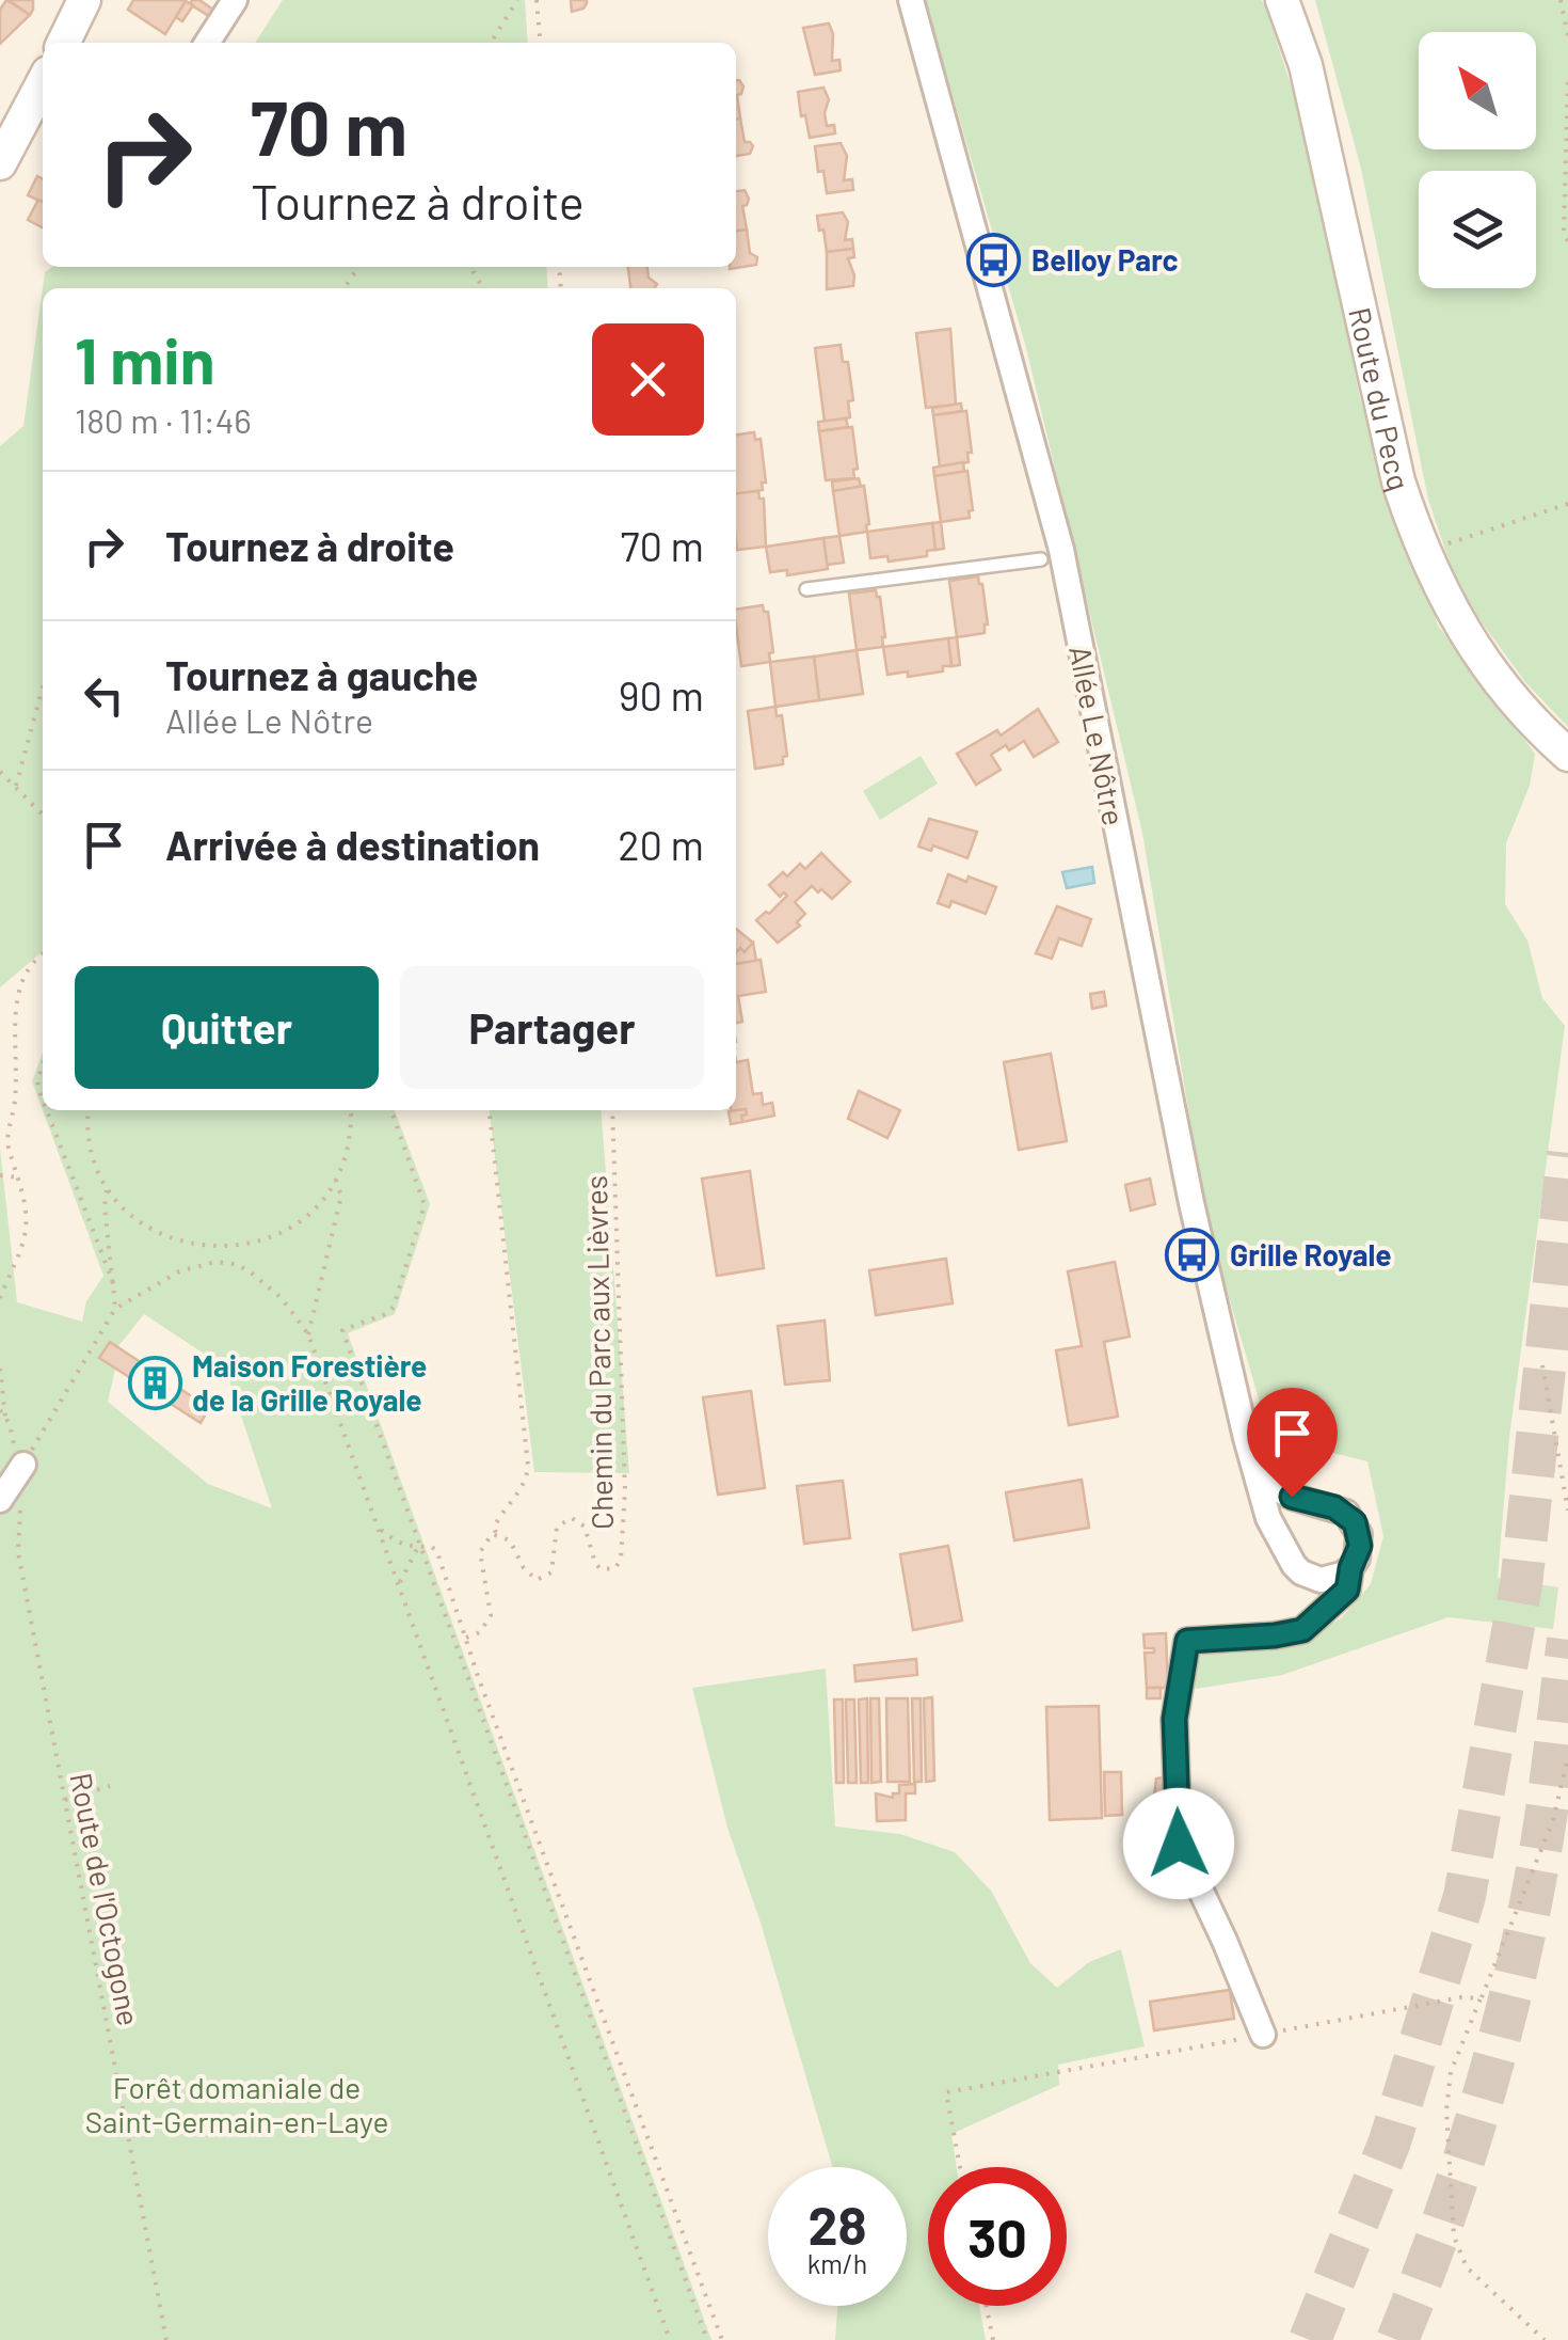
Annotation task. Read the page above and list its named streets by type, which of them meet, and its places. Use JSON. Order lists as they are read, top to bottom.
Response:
{
  "streets": {
    "main road": ["Route du Pecq"],
    "street": ["Allée Le Nôtre"],
    "path": ["Chemin du Parc aux Lièvres", "Route de l'Octogone"]
  },
  "parks": ["Forêt domaniale de Saint-Germain-en-Laye"],
  "places": {
    "bus stop": ["Belloy Parc", "Grille Royale"],
    "building": ["Maison Forestière de la Grille Royale"]
  },
  "north": "top left",
  "page": {
    "turn": ["70 m", "Tournez à droite"],
    "heading": ["1 min", "180 m · 11:46"],
    "list": [
      {
        "name": "Tournez à droite",
        "value": "70 m"
      },
      {
        "name": "Tournez à gauche",
        "note": "Allée Le Nôtre",
        "value": "90 m"
      },
      {
        "name": "Arrivée à destination",
        "value": "20 m"
      }
    ],
    "buttons": ["Quitter", "Partager"],
    "speed": "28 km/h",
    "limit": "30"
  }
}
